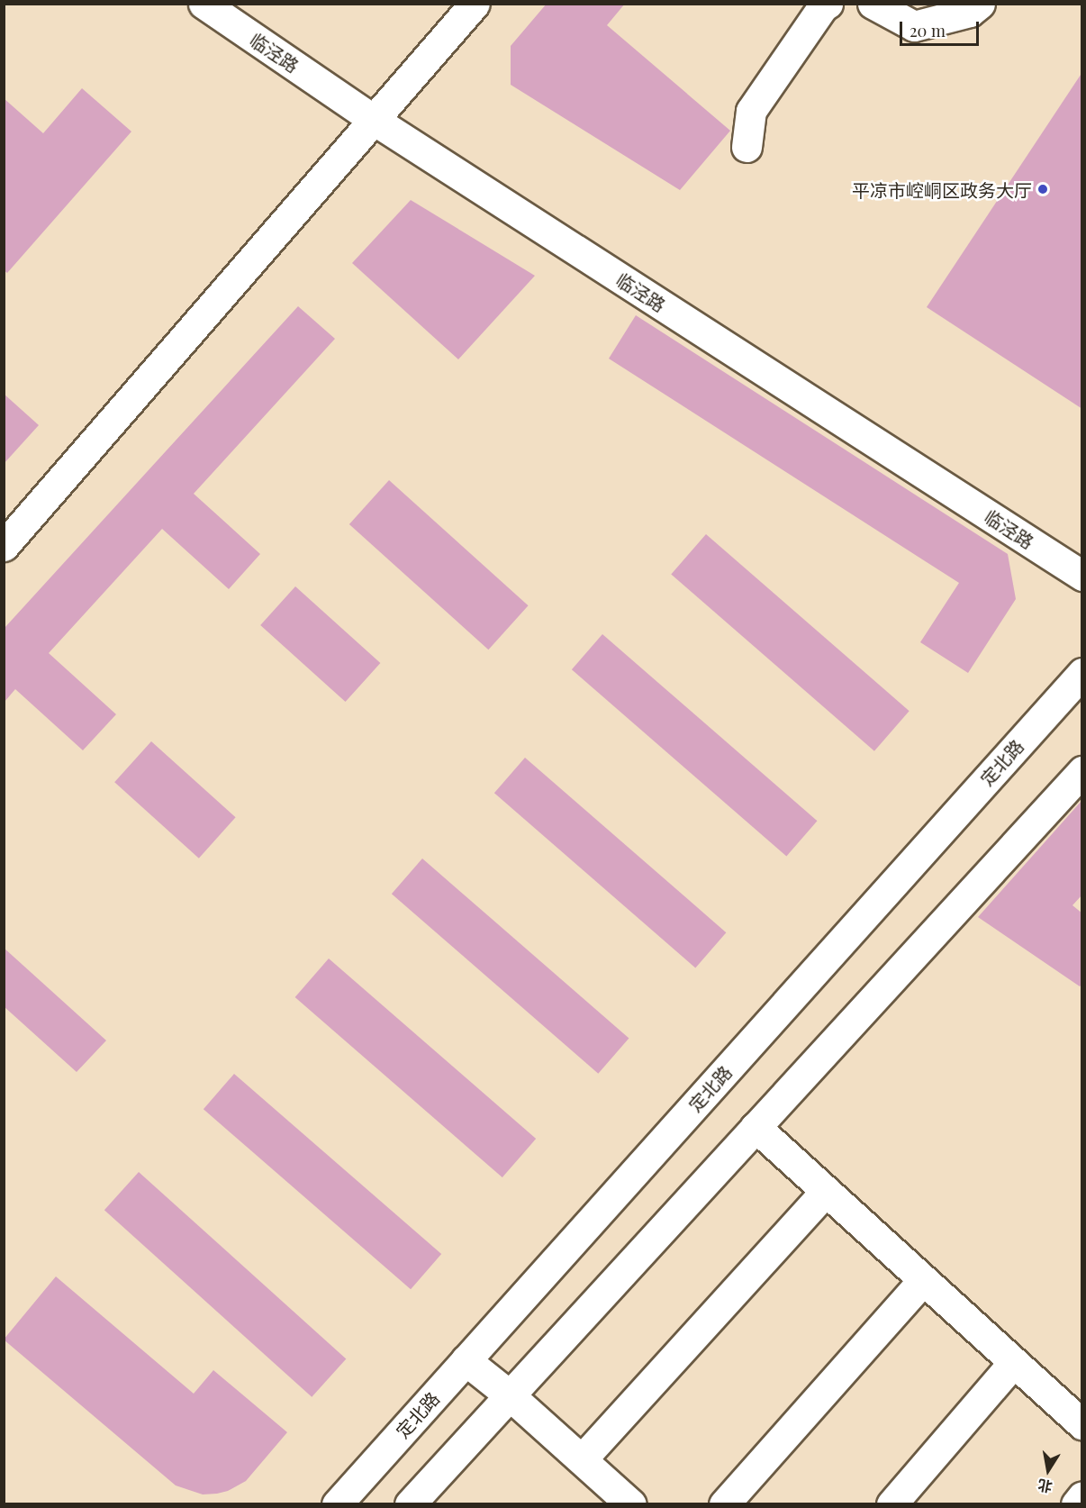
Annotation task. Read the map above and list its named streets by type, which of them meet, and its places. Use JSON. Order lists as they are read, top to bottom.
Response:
{
  "streets": {
    "street": ["临泾路", "定北路"]
  },
  "places": ["平凉市崆峒区政务大厅"],
  "scale_bar": "20 m",
  "north": "bottom"
}
